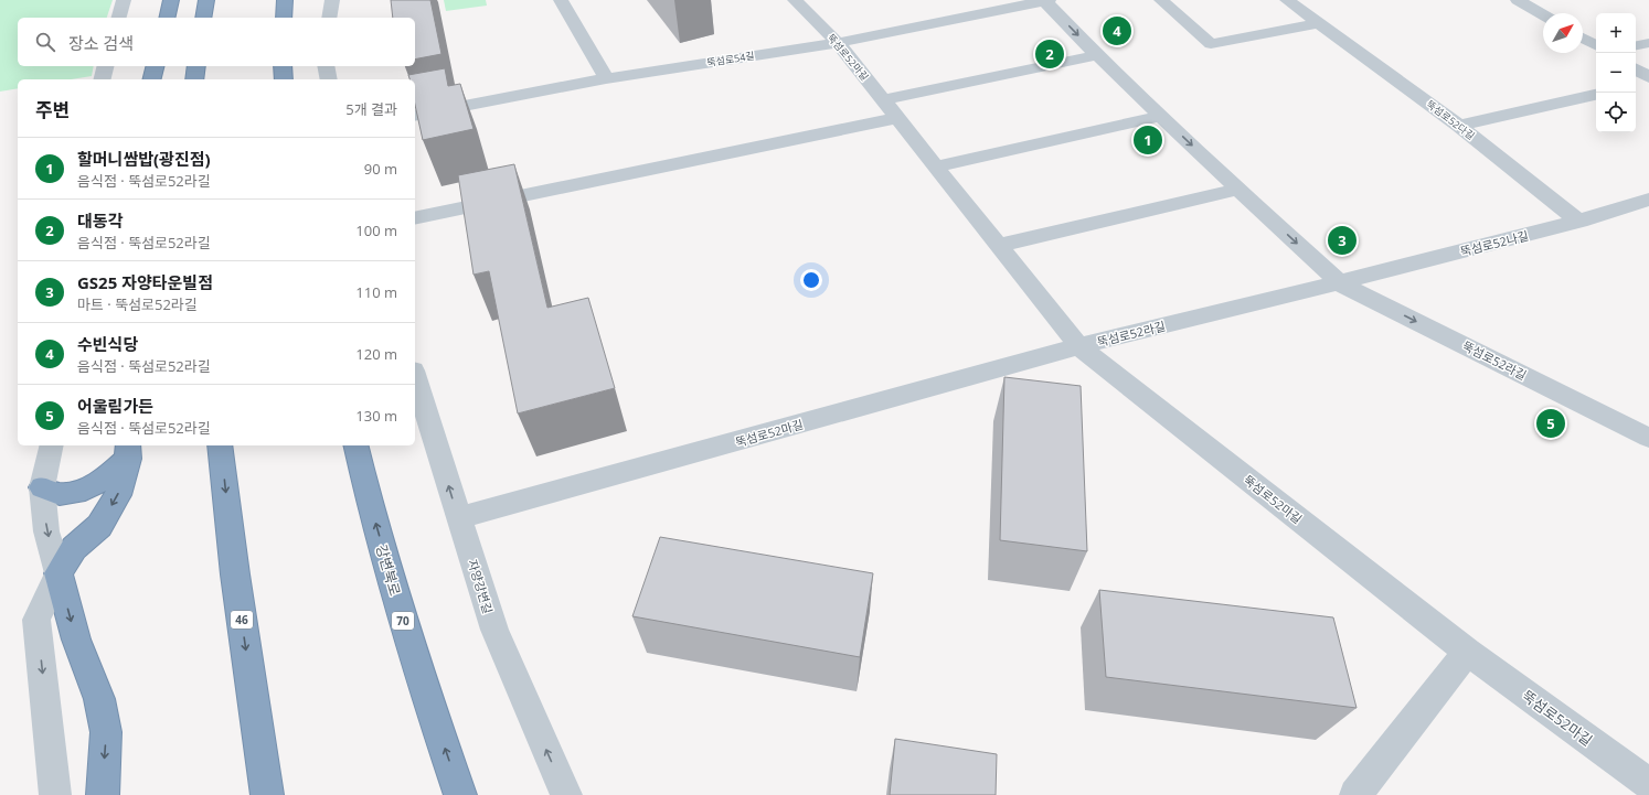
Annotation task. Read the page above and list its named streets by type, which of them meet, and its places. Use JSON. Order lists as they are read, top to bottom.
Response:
{
  "streets": {
    "highway": ["강변북로", "46", "70"],
    "street": [
      "뚝섬로52마길",
      "뚝섬로54길",
      "뚝섬로52다길",
      "뚝섬로52나길",
      "뚝섬로52라길",
      "자양강변길"
    ]
  },
  "crossings": [
    ["뚝섬로52마길", "뚝섬로54길"],
    ["뚝섬로52마길", "뚝섬로52라길"],
    ["뚝섬로52마길", "자양강변길"],
    ["뚝섬로54길", "뚝섬로52라길"],
    ["뚝섬로52다길", "뚝섬로52나길"],
    ["뚝섬로52나길", "뚝섬로52라길"]
  ],
  "one_way": ["뚝섬로52라길", "자양강변길"],
  "north": "top right",
  "page": {
    "map_buttons": ["+", "−"],
    "pins": [
      "4",
      "2",
      "1",
      "3",
      "5"
    ],
    "search": "장소 검색",
    "heading": ["주변", "5개 결과"],
    "list": [
      {
        "mark": "1",
        "name": "할머니쌈밥(광진점)",
        "note": "음식점 · 뚝섬로52라길",
        "value": "90 m"
      },
      {
        "mark": "2",
        "name": "대동각",
        "note": "음식점 · 뚝섬로52라길",
        "value": "100 m"
      },
      {
        "mark": "3",
        "name": "GS25 자양타운빌점",
        "note": "마트 · 뚝섬로52라길",
        "value": "110 m"
      },
      {
        "mark": "4",
        "name": "수빈식당",
        "note": "음식점 · 뚝섬로52라길",
        "value": "120 m"
      },
      {
        "mark": "5",
        "name": "어울림가든",
        "note": "음식점 · 뚝섬로52라길",
        "value": "130 m"
      }
    ]
  }
}
